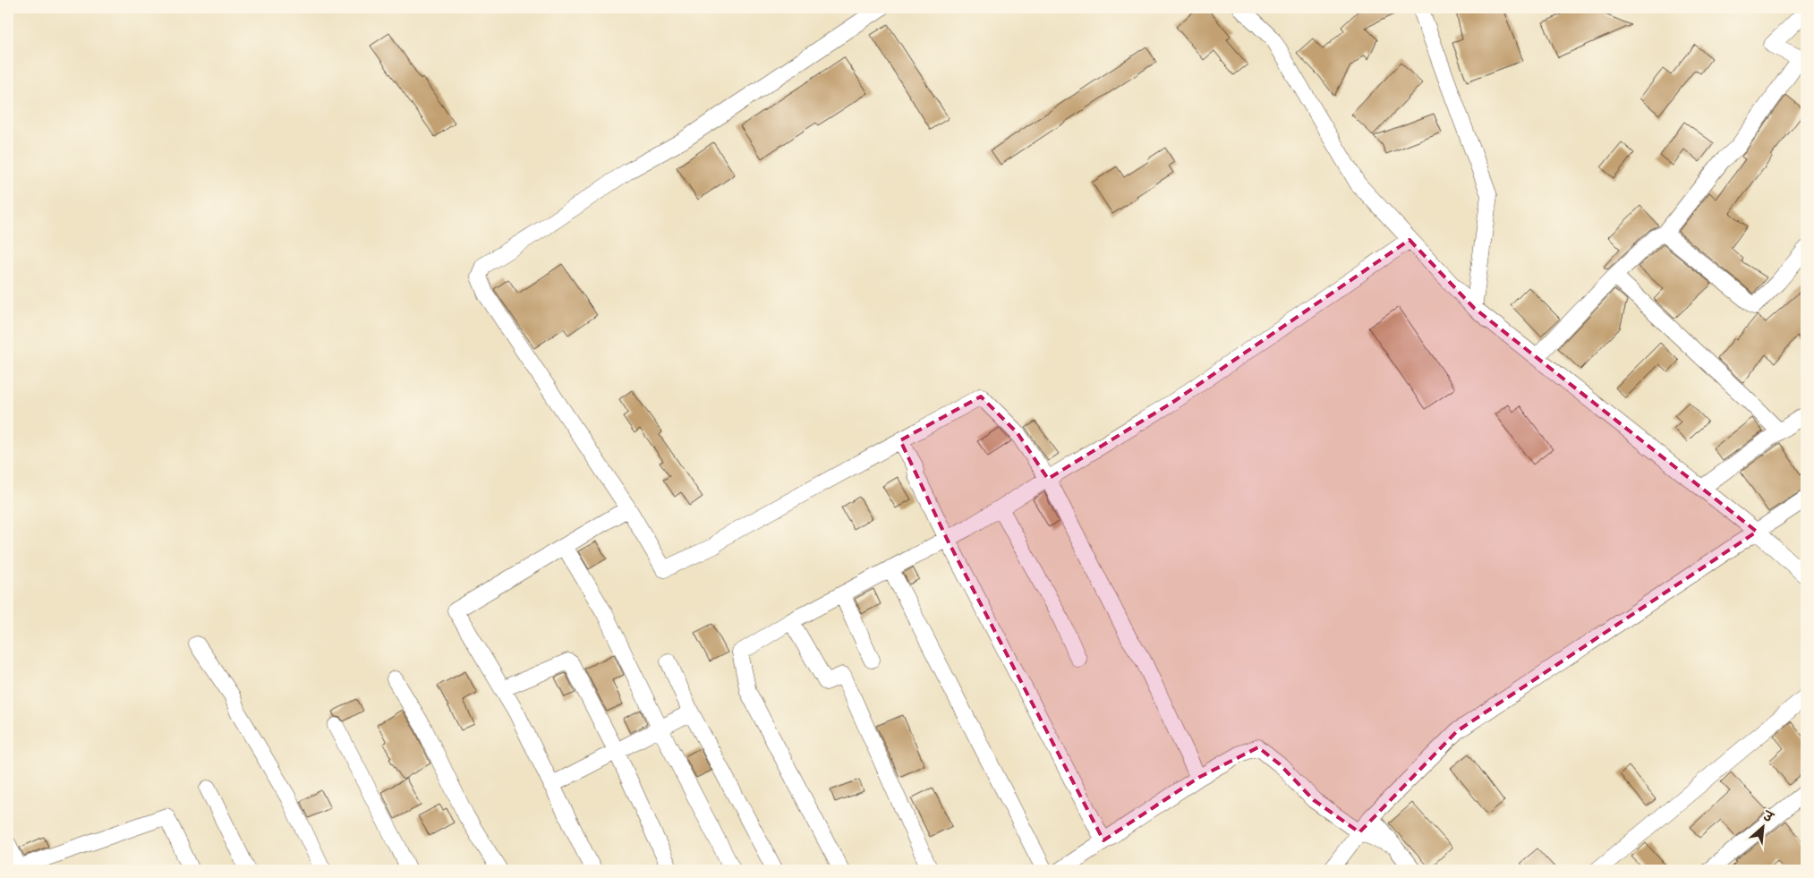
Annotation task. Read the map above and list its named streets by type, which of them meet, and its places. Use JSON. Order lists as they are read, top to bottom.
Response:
{
  "north": "top right"
}
